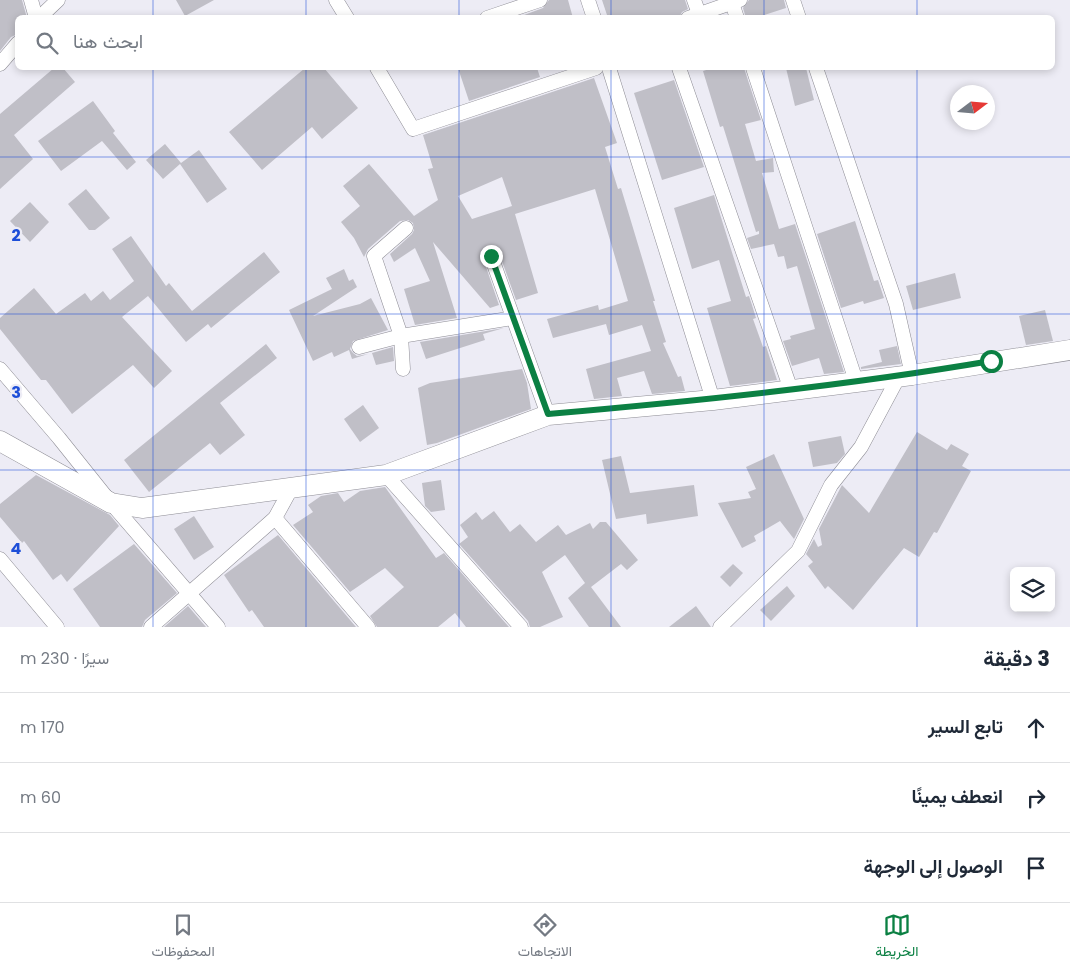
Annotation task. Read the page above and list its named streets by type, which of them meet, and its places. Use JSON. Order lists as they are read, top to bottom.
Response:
{
  "north": "right",
  "page": {
    "search": "ابحث هنا",
    "heading": ["3 دقيقة", "سيرًا · 230 m"],
    "list": [
      ["تابع السير", "170 m"],
      ["انعطف يمينًا", "60 m"],
      "الوصول إلى الوجهة"
    ],
    "nav": ["الخريطة", "الاتجاهات", "المحفوظات"]
  },
  "grid": {
    "rows": ["2", "3", "4"]
  }
}
